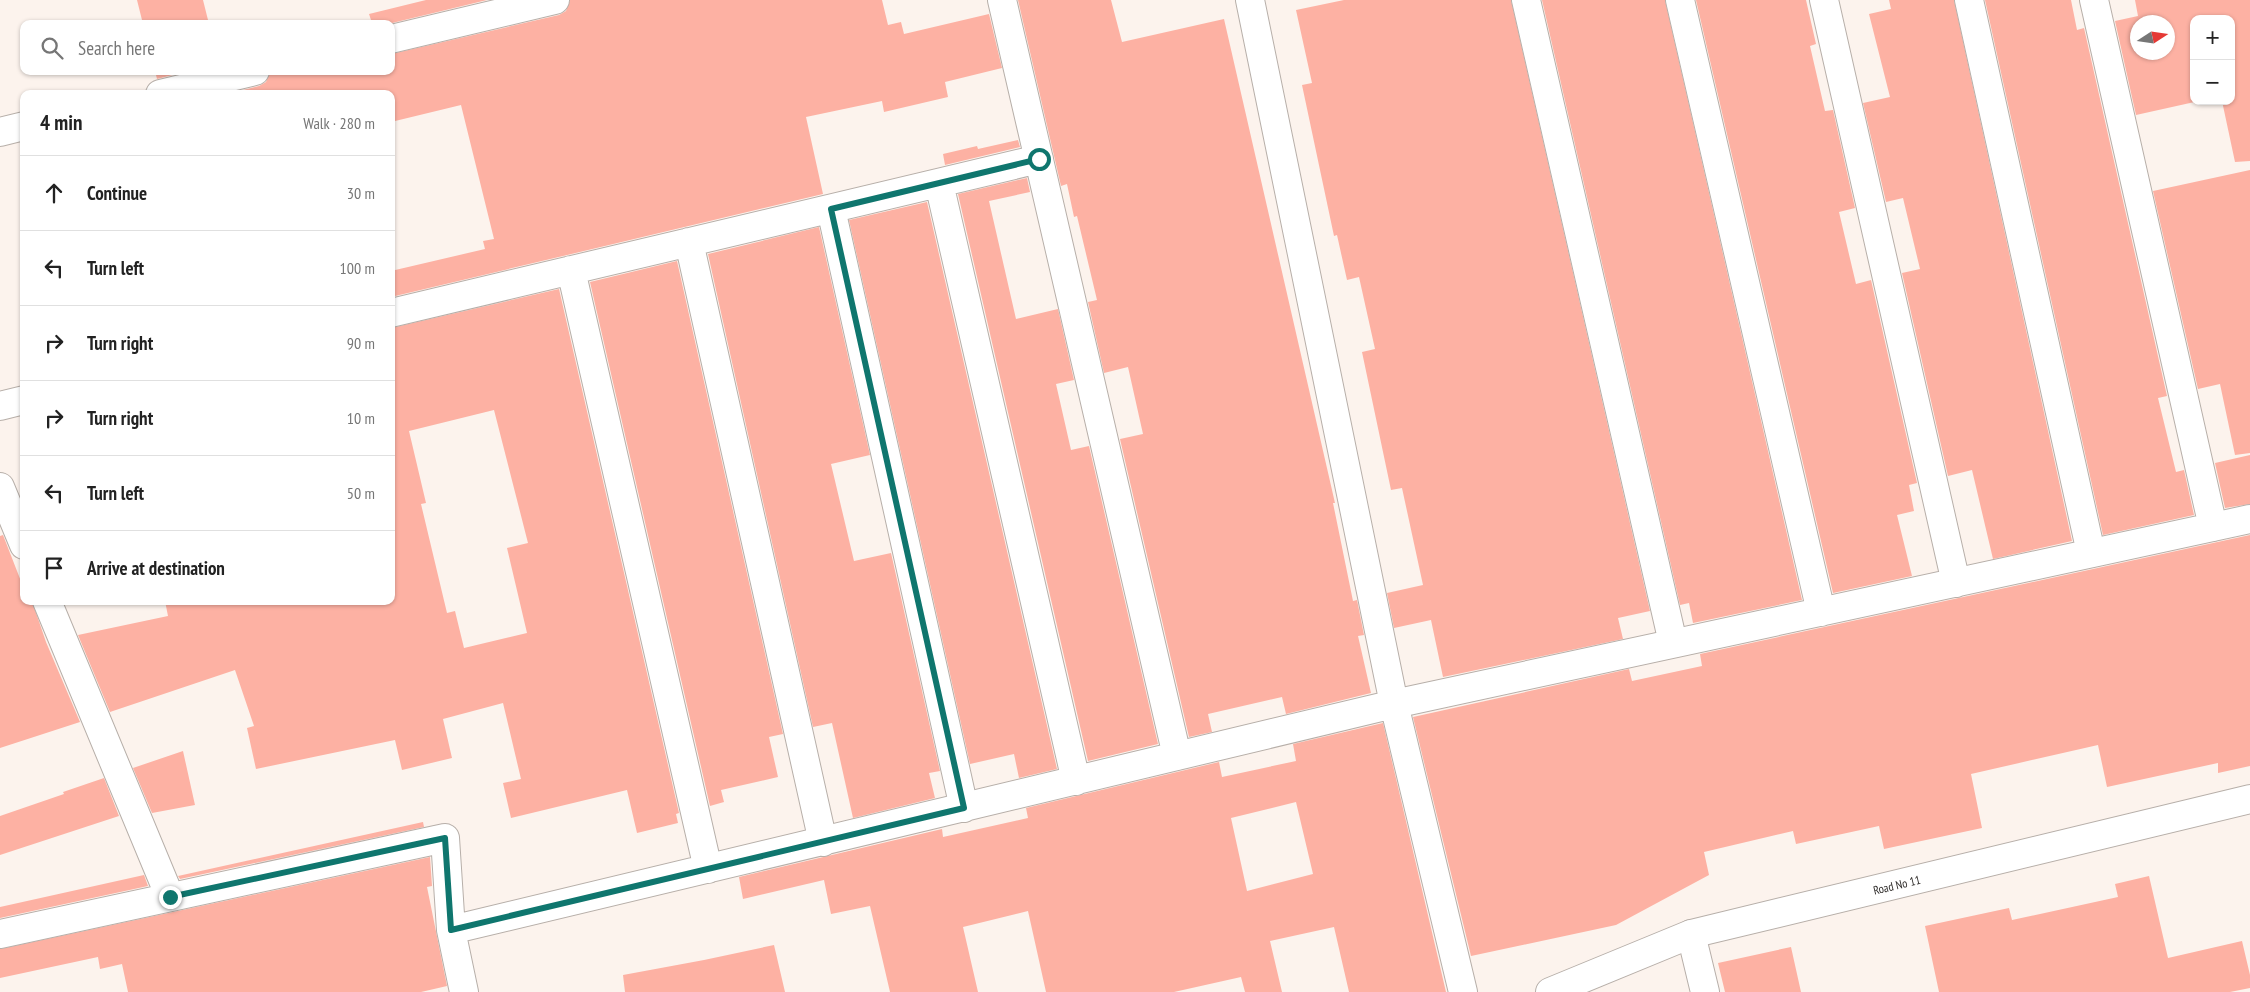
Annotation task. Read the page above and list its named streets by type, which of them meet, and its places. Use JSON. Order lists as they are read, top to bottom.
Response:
{
  "streets": {
    "street": ["Road No 11"]
  },
  "north": "right",
  "page": {
    "map_buttons": ["+", "−"],
    "search": "Search here",
    "heading": ["4 min", "Walk · 280 m"],
    "list": [
      ["Continue", "30 m"],
      ["Turn left", "100 m"],
      ["Turn right", "90 m"],
      ["Turn right", "10 m"],
      ["Turn left", "50 m"],
      "Arrive at destination"
    ]
  }
}
